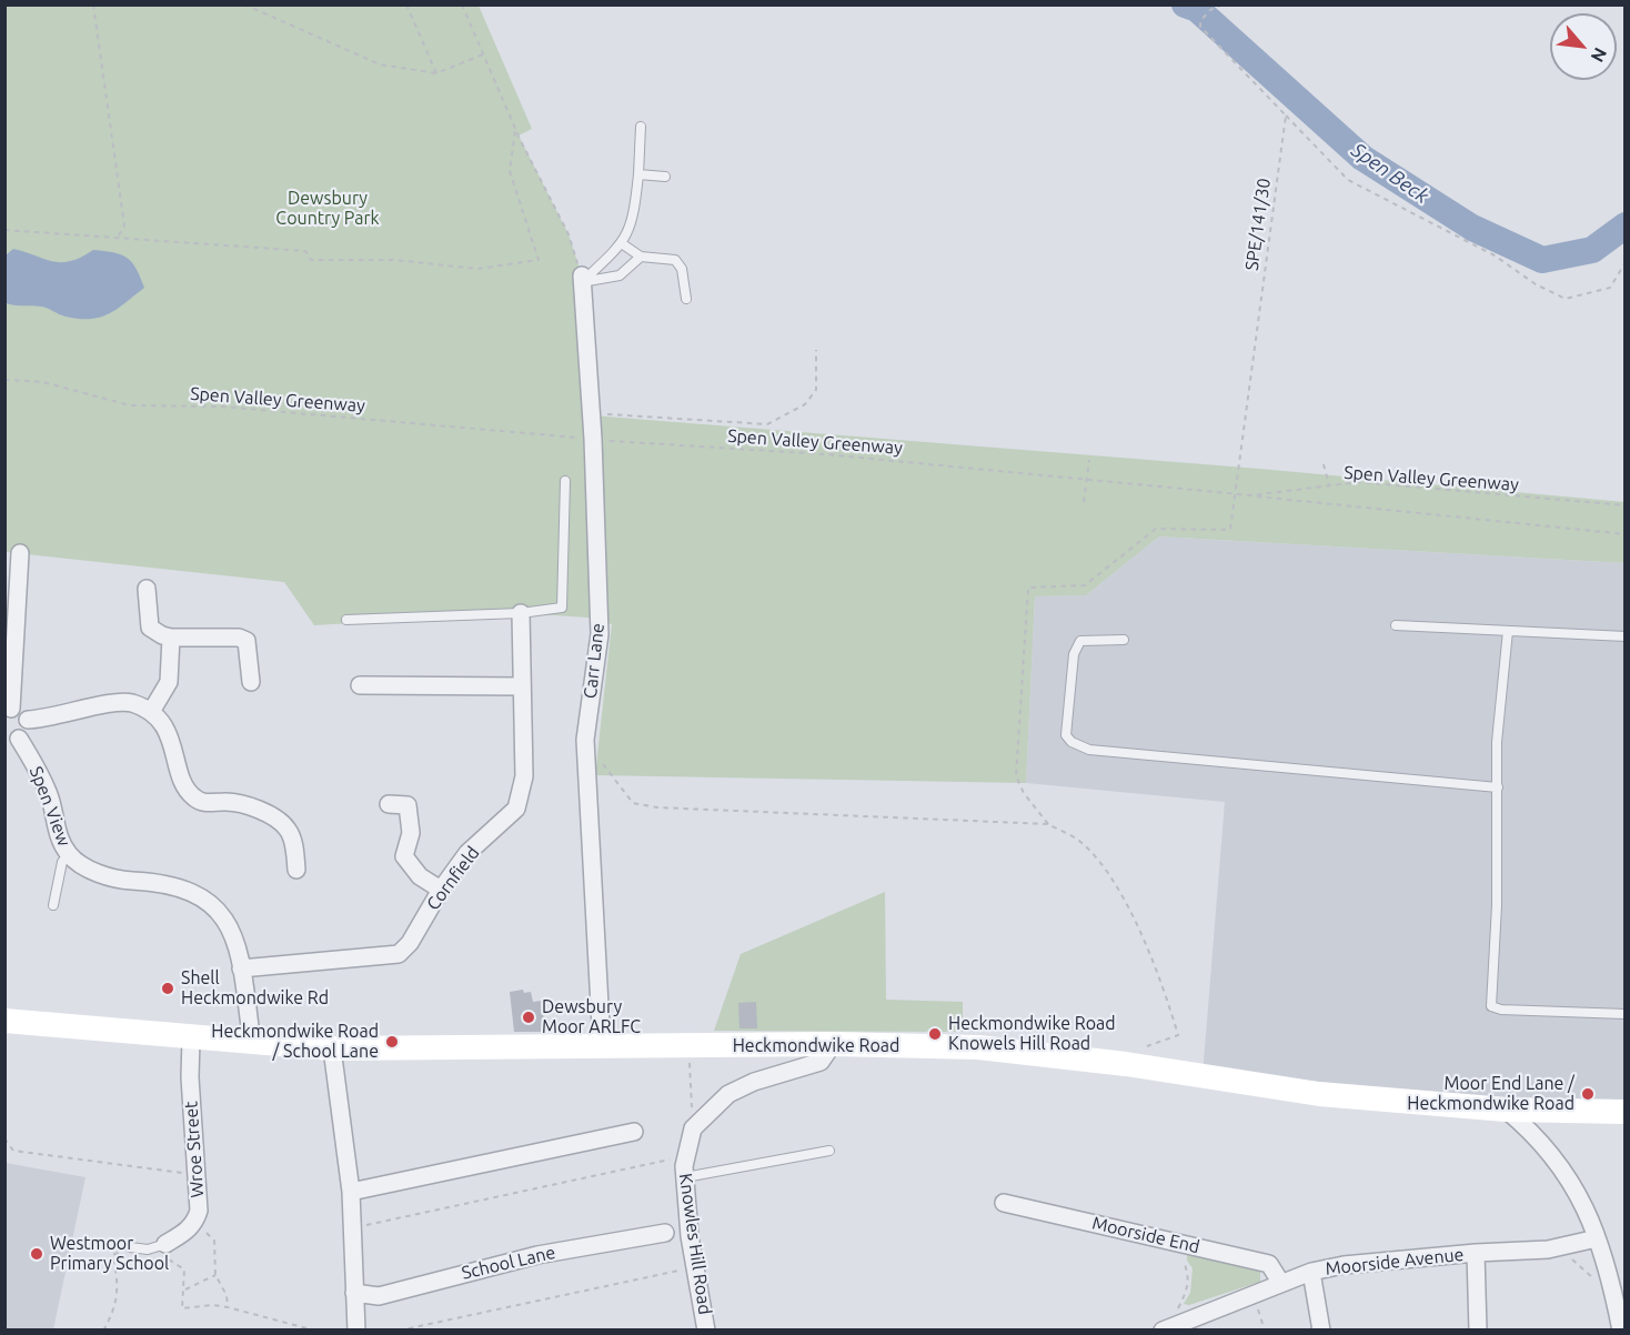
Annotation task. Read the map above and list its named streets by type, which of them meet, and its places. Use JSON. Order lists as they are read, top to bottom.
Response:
{
  "streets": {
    "main road": ["Heckmondwike Road"],
    "street": [
      "Carr Lane",
      "Spen View",
      "Cornfield",
      "Wroe Street",
      "Moorside End",
      "Knowles Hill Road",
      "Moorside Avenue",
      "School Lane"
    ],
    "path": ["SPE/141/30", "Spen Valley Greenway"]
  },
  "crossings": [
    ["SPE/141/30", "Spen Valley Greenway"],
    ["Spen Valley Greenway", "Carr Lane"],
    ["Carr Lane", "Heckmondwike Road"],
    ["Spen View", "Cornfield"],
    ["Spen View", "Heckmondwike Road"],
    ["Heckmondwike Road", "Wroe Street"],
    ["Moorside End", "Moorside Avenue"]
  ],
  "water": ["Spen Beck"],
  "parks": ["Dewsbury Country Park"],
  "places": [
    "Shell Heckmondwike Rd",
    "Dewsbury Moor ARLFC",
    "Heckmondwike Road Knowels Hill Road",
    "Heckmondwike Road / School Lane",
    "Moor End Lane / Heckmondwike Road",
    "Westmoor Primary School"
  ],
  "north": "bottom right"
}
